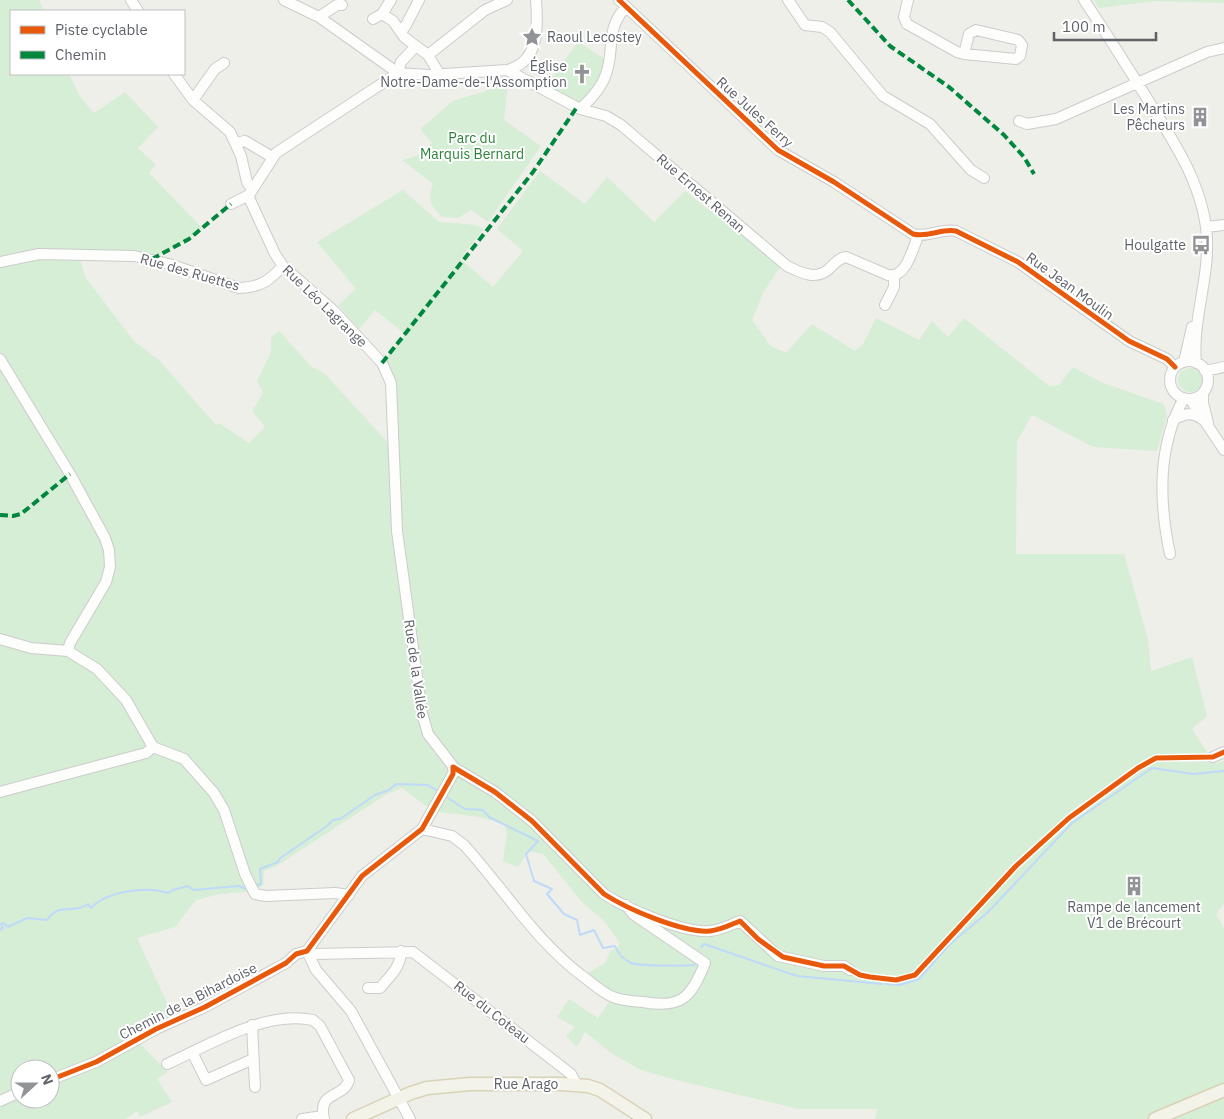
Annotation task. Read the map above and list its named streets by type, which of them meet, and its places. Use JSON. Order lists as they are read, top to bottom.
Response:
{
  "streets": {
    "main road": ["Rue Arago"],
    "street": [
      "Rue Jules Ferry",
      "Rue Ernest Renan",
      "Rue des Ruettes",
      "Rue Jean Moulin",
      "Rue Léo Lagrange",
      "Rue de la Vallée",
      "Chemin de la Bihardoise",
      "Rue du Coteau"
    ]
  },
  "crossings": [
    ["Rue Jules Ferry", "Rue Jean Moulin"],
    ["Rue des Ruettes", "Rue Léo Lagrange"],
    ["Rue Léo Lagrange", "Rue de la Vallée"],
    ["Chemin de la Bihardoise", "Rue du Coteau"],
    ["Rue du Coteau", "Rue Arago"]
  ],
  "parks": ["Parc du Marquis Bernard"],
  "places": {
    "place": ["Raoul Lecostey"],
    "church": ["Église Notre-Dame-de-l'Assomption"],
    "building": ["Les Martins Pêcheurs", "Rampe de lancement V1 de Brécourt"],
    "bus stop": ["Houlgatte"]
  },
  "legend": ["Piste cyclable", "Chemin"],
  "scale_bar": "100 m",
  "north": "right"
}
